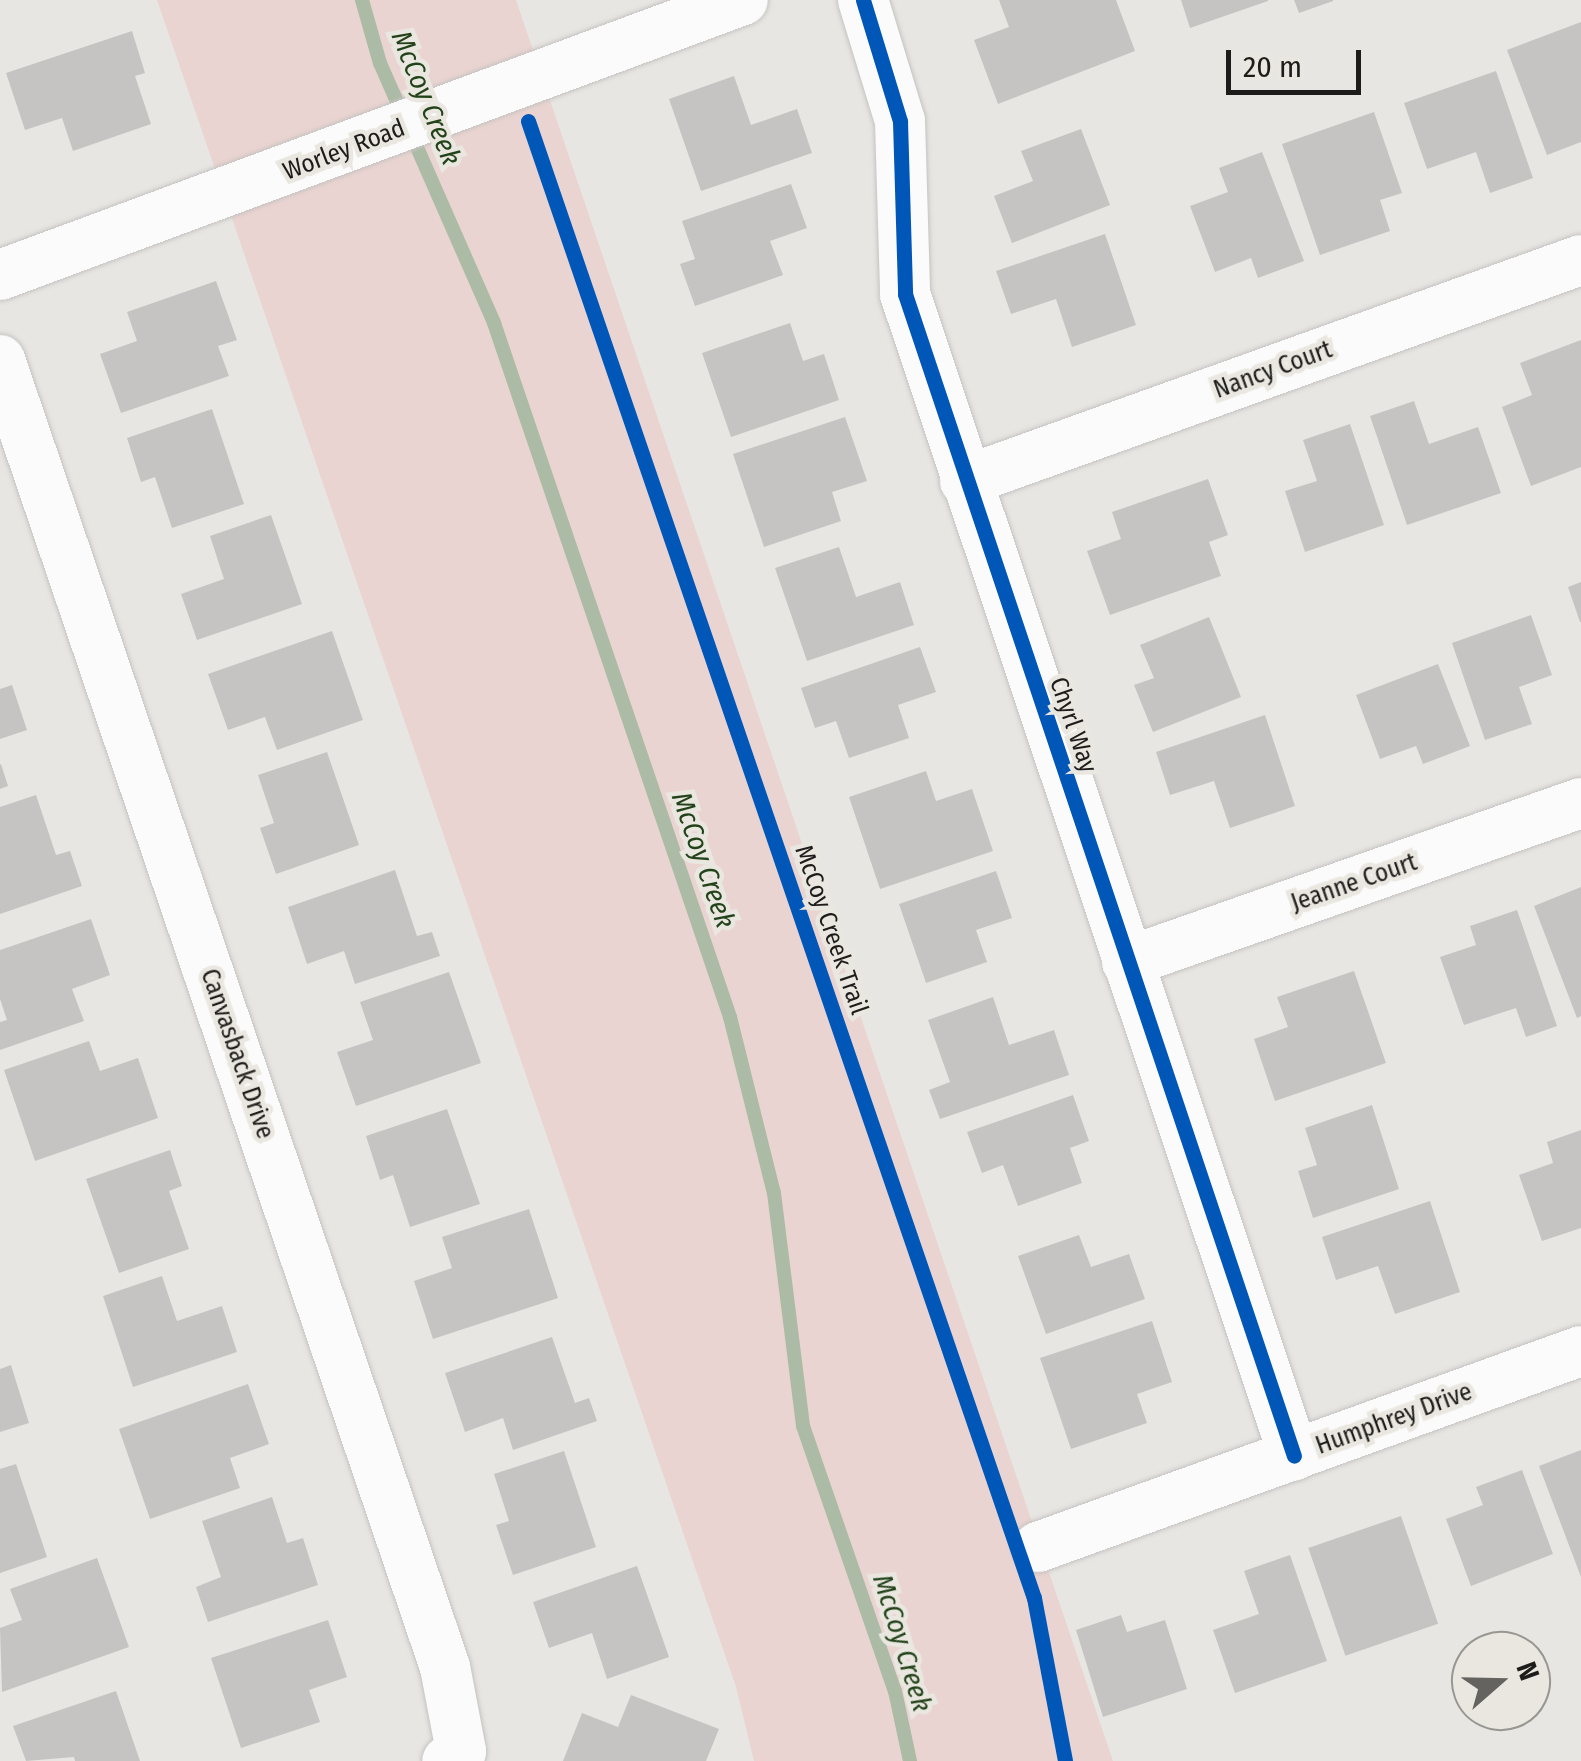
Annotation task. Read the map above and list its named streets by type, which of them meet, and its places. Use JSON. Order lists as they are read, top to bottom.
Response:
{
  "streets": {
    "street": [
      "Worley Road",
      "Nancy Court",
      "Chyrl Way",
      "Jeanne Court",
      "Canvasback Drive",
      "Humphrey Drive"
    ],
    "cycle path": ["McCoy Creek Trail"]
  },
  "crossings": [
    ["Nancy Court", "Chyrl Way"],
    ["Chyrl Way", "Jeanne Court"],
    ["Chyrl Way", "Humphrey Drive"]
  ],
  "water": ["McCoy Creek"],
  "scale_bar": "20 m",
  "north": "right"
}
